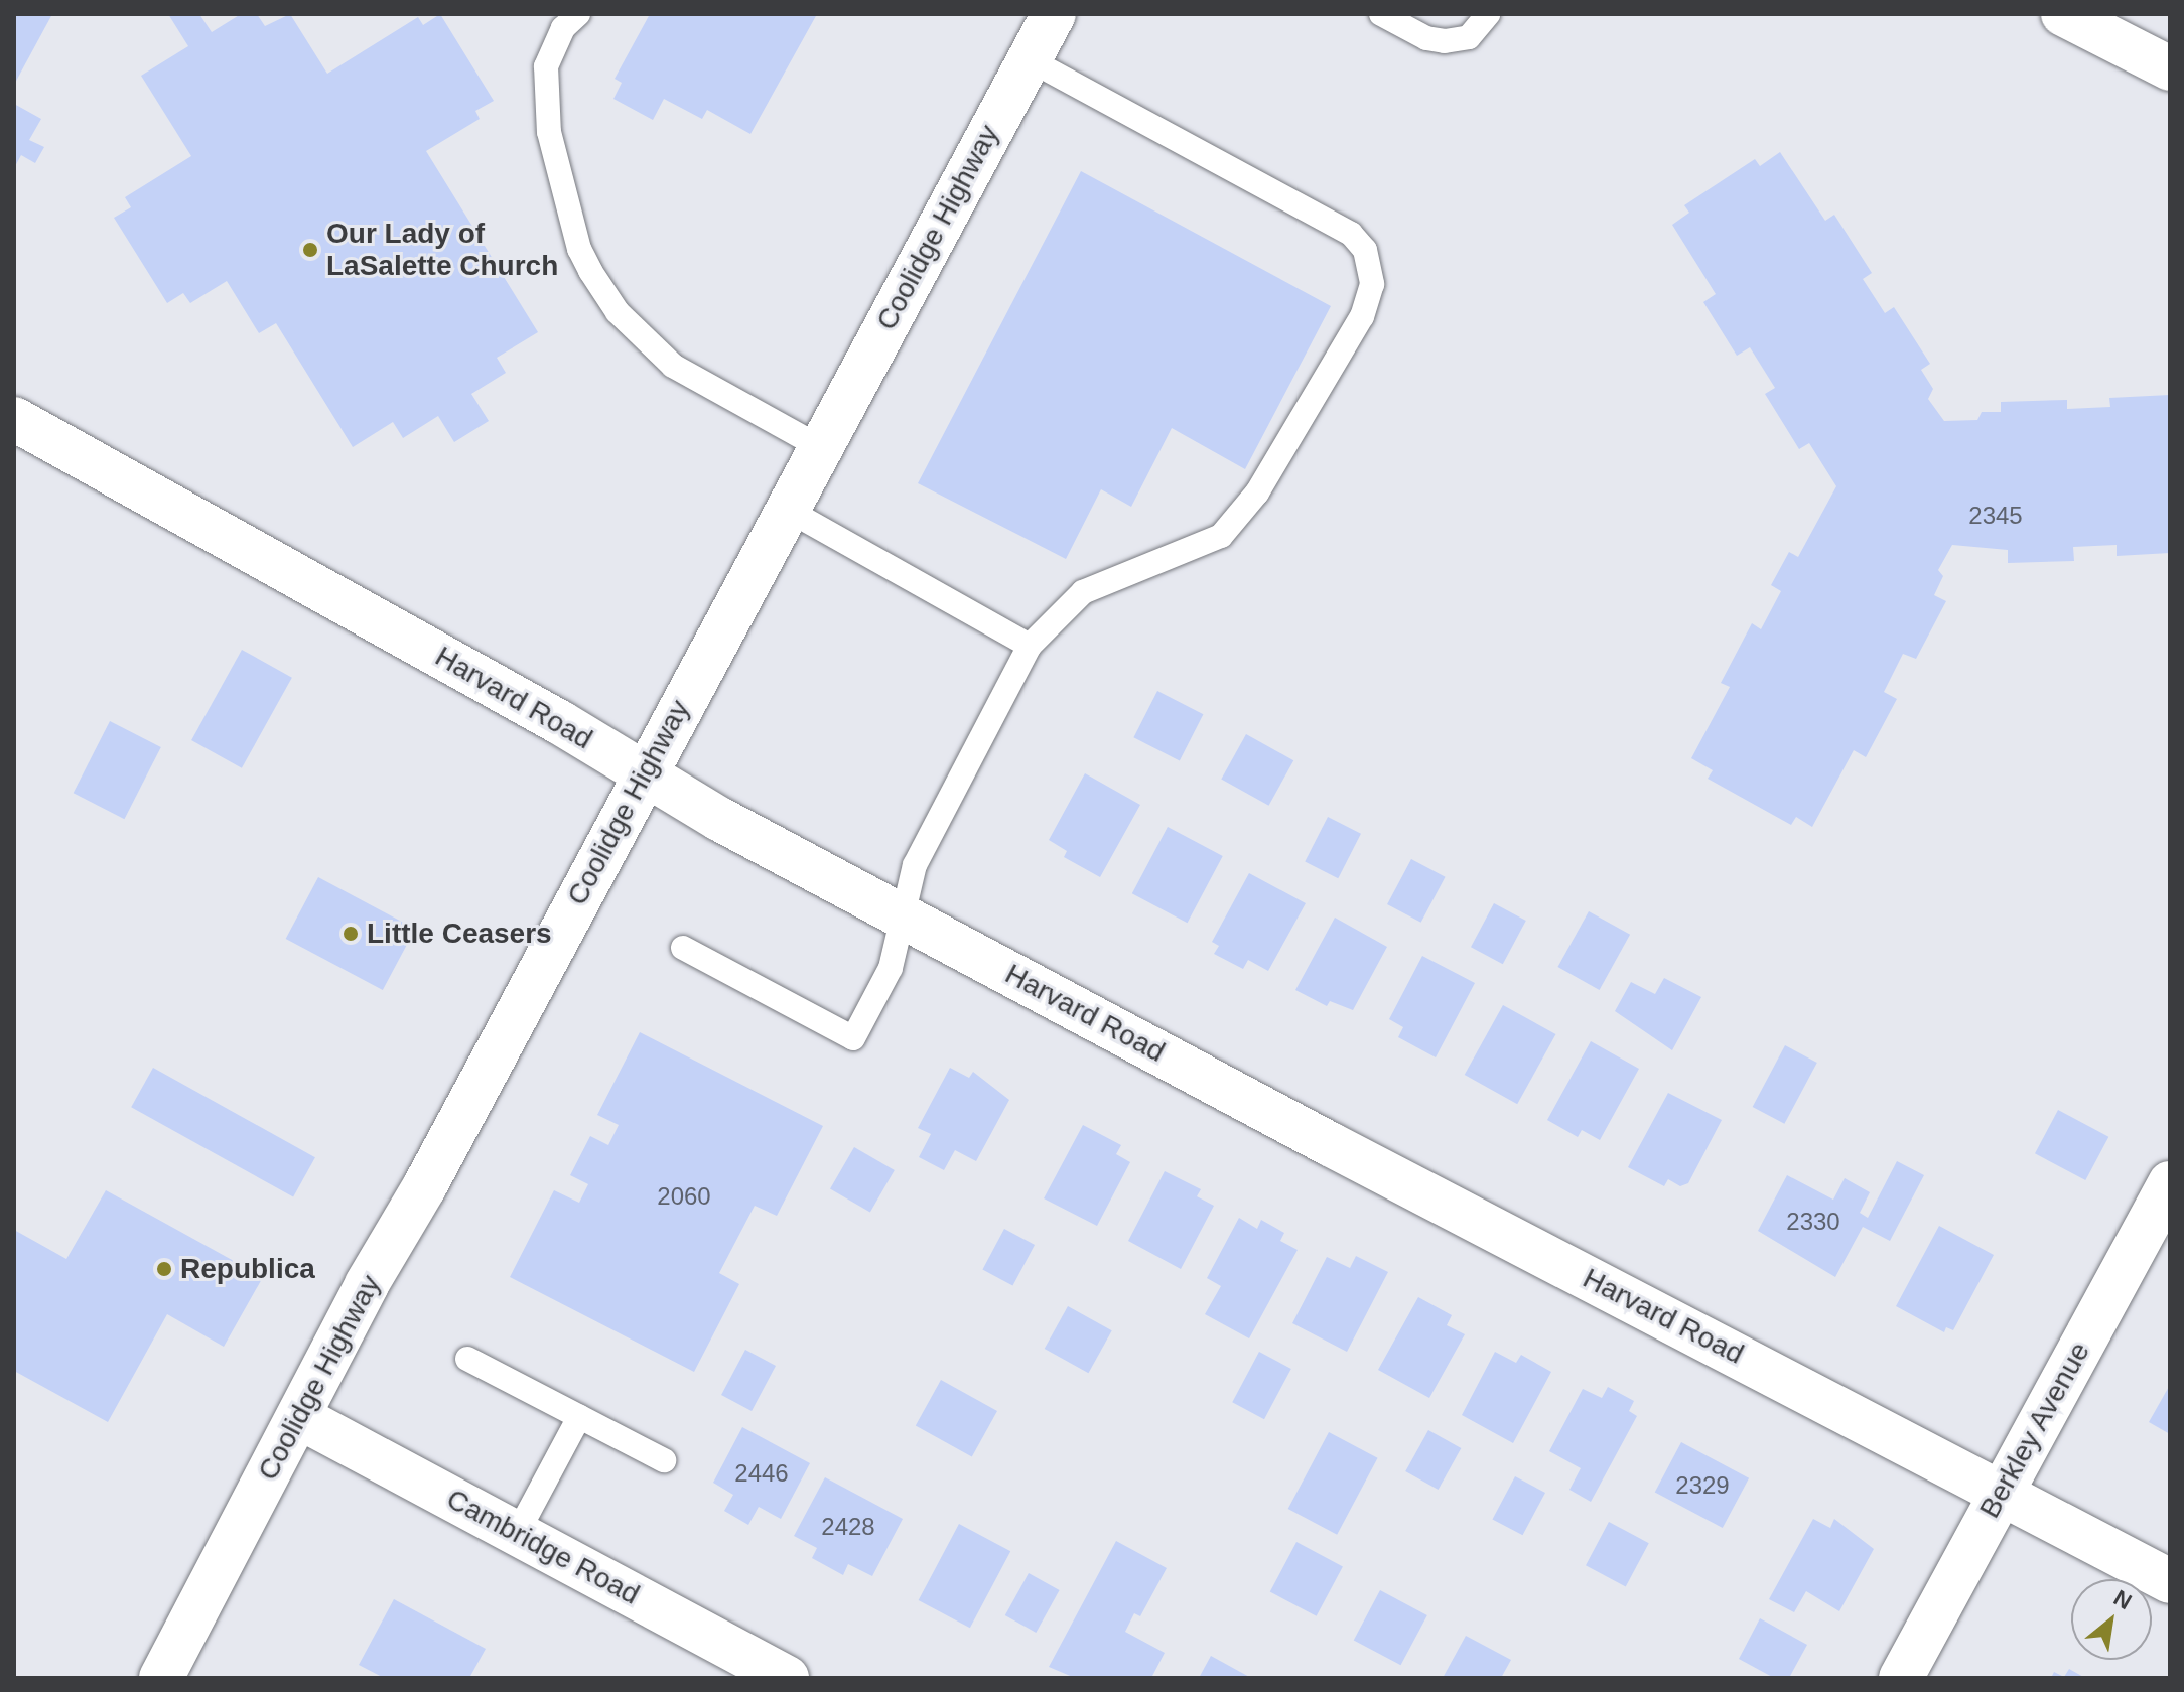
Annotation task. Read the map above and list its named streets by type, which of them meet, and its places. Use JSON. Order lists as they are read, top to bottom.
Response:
{
  "streets": {
    "street": [
      "Coolidge Highway",
      "Harvard Road",
      "Berkley Avenue",
      "Cambridge Road"
    ]
  },
  "crossings": [
    ["Coolidge Highway", "Harvard Road"],
    ["Coolidge Highway", "Cambridge Road"],
    ["Harvard Road", "Berkley Avenue"]
  ],
  "places": ["Our Lady of LaSalette Church", "Little Ceasers", "Republica"],
  "house_numbers": [
    "2345",
    "2060",
    "2330",
    "2446",
    "2329",
    "2428"
  ],
  "north": "top right"
}
